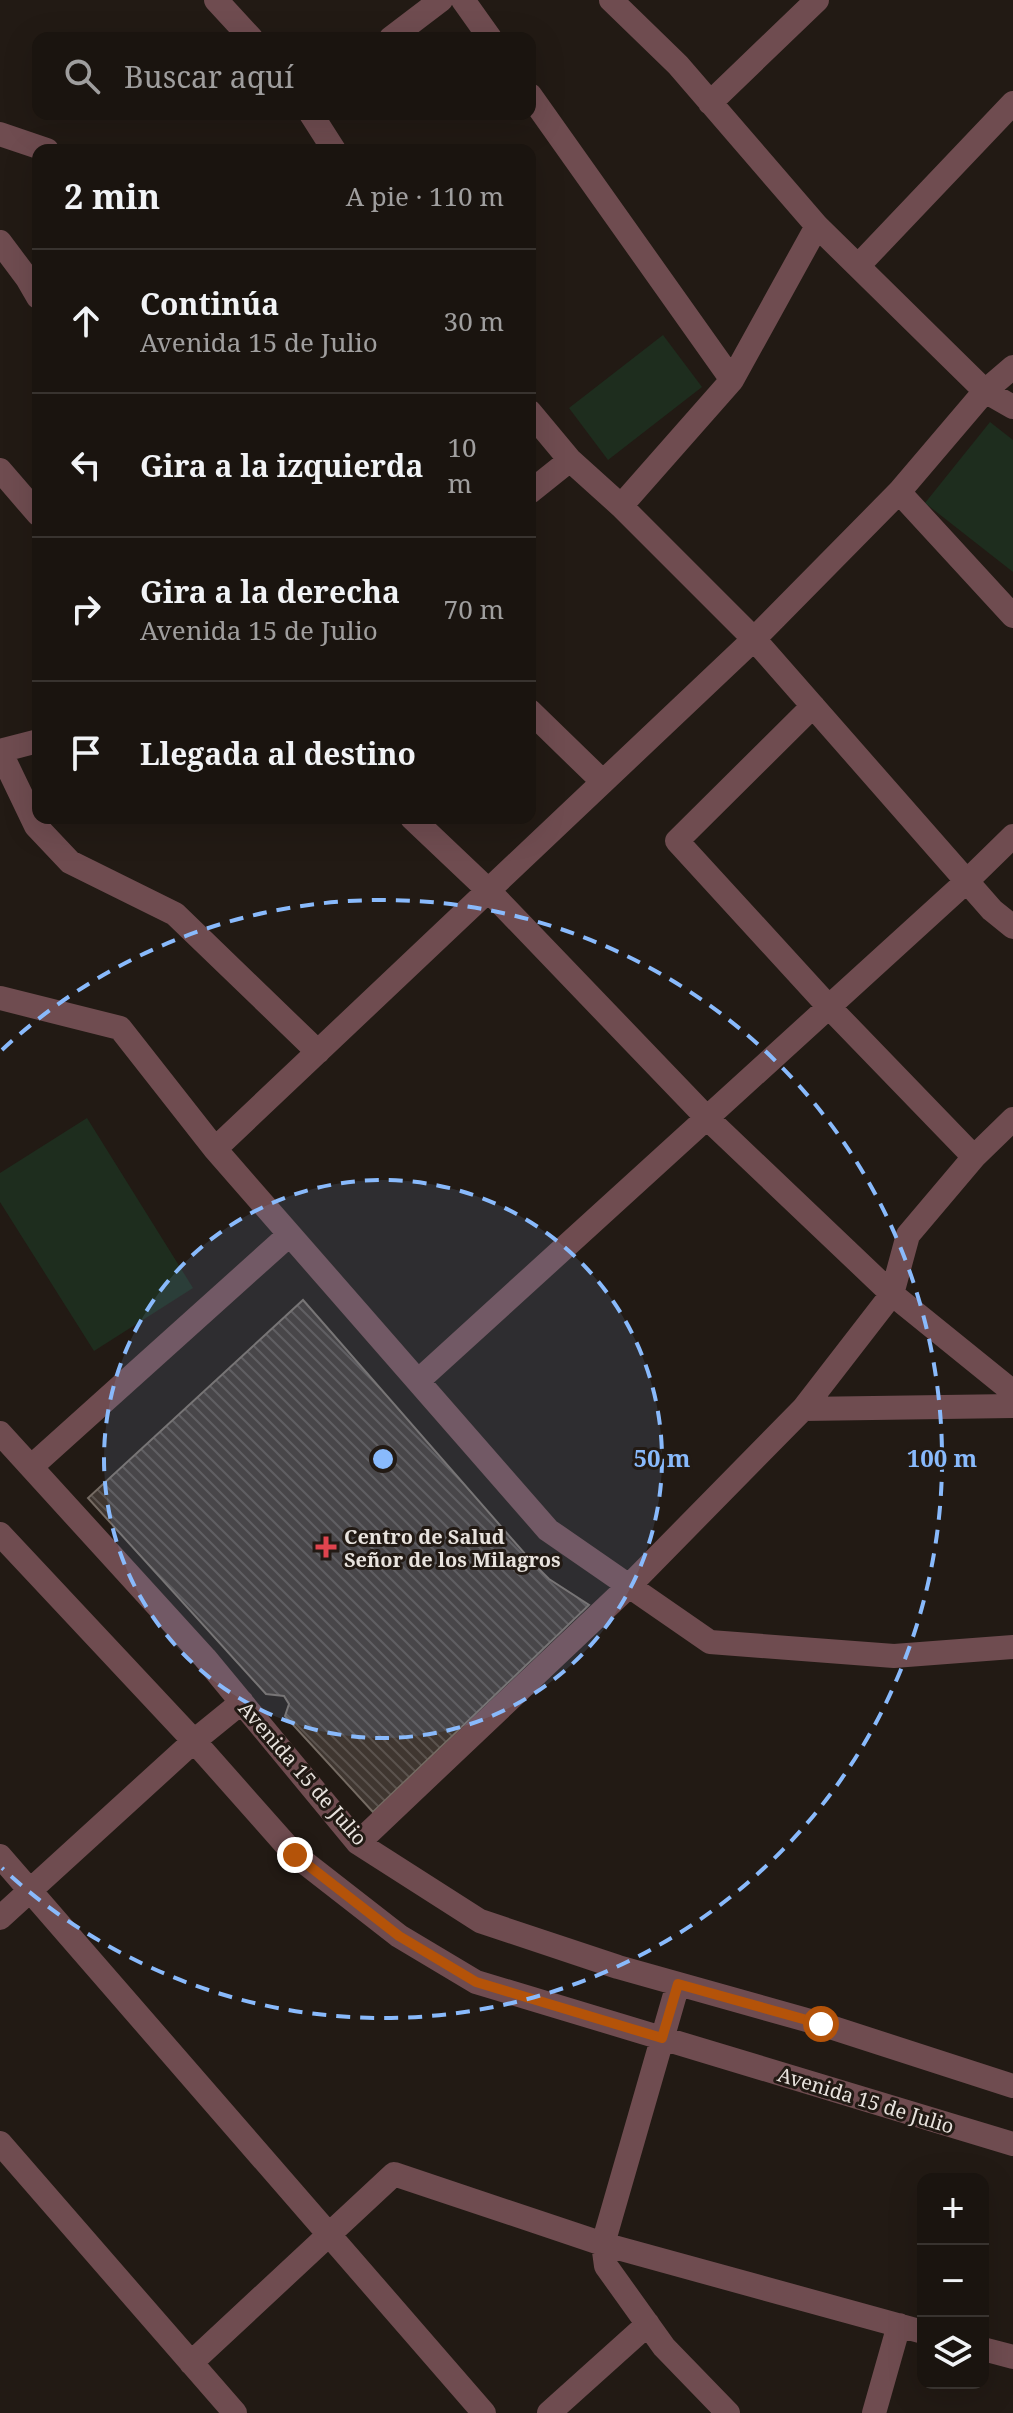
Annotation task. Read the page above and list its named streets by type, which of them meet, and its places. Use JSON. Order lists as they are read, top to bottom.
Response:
{
  "streets": {
    "street": ["Avenida 15 de Julio"]
  },
  "places": {
    "health": ["Centro de Salud Señor de los Milagros"]
  },
  "page": {
    "search": "Buscar aquí",
    "heading": ["2 min", "A pie · 110 m"],
    "list": [
      ["Continúa", "Avenida 15 de Julio", "30 m"],
      ["Gira a la izquierda", "10 m"],
      ["Gira a la derecha", "Avenida 15 de Julio", "70 m"],
      "Llegada al destino"
    ],
    "map_buttons": ["+", "−"]
  },
  "rings": ["50 m", "100 m"]
}
